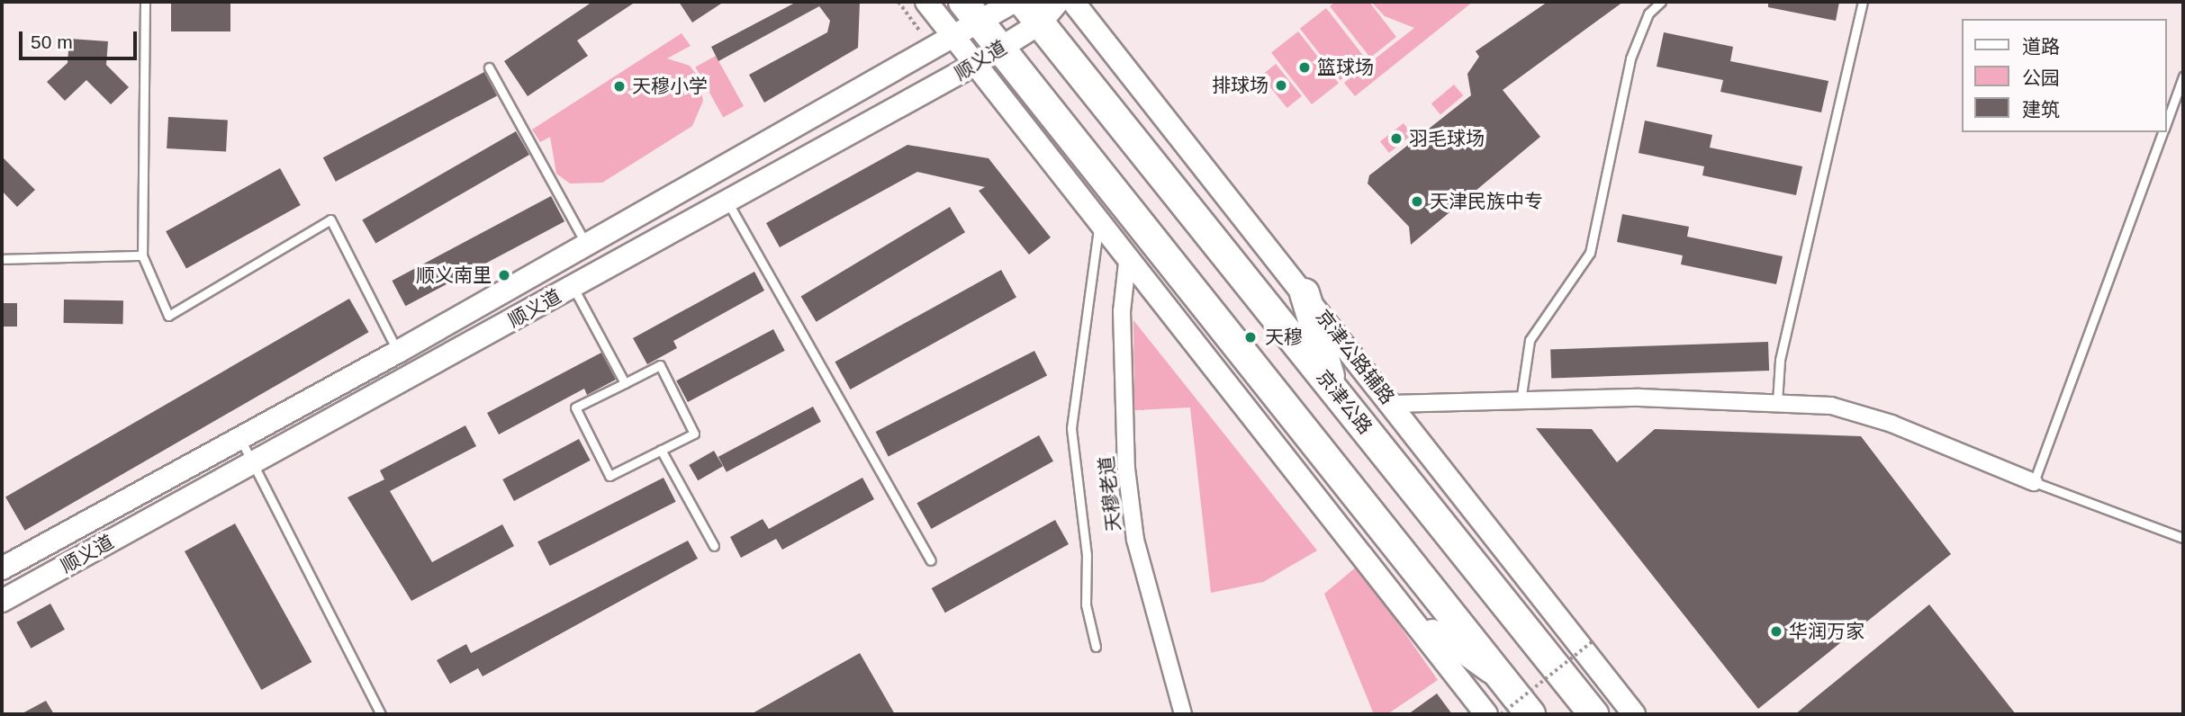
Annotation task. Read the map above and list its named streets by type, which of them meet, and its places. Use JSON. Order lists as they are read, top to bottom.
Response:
{
  "streets": {
    "highway": ["京津公路"],
    "street": ["顺义道", "京津公路辅路", "天穆老道"]
  },
  "crossings": [
    ["顺义道", "京津公路"]
  ],
  "places": [
    "篮球场",
    "排球场",
    "天穆小学",
    "羽毛球场",
    "天津民族中专",
    "顺义南里",
    "天穆",
    "华润万家"
  ],
  "legend": ["道路", "公园", "建筑"],
  "scale_bar": "50 m"
}
